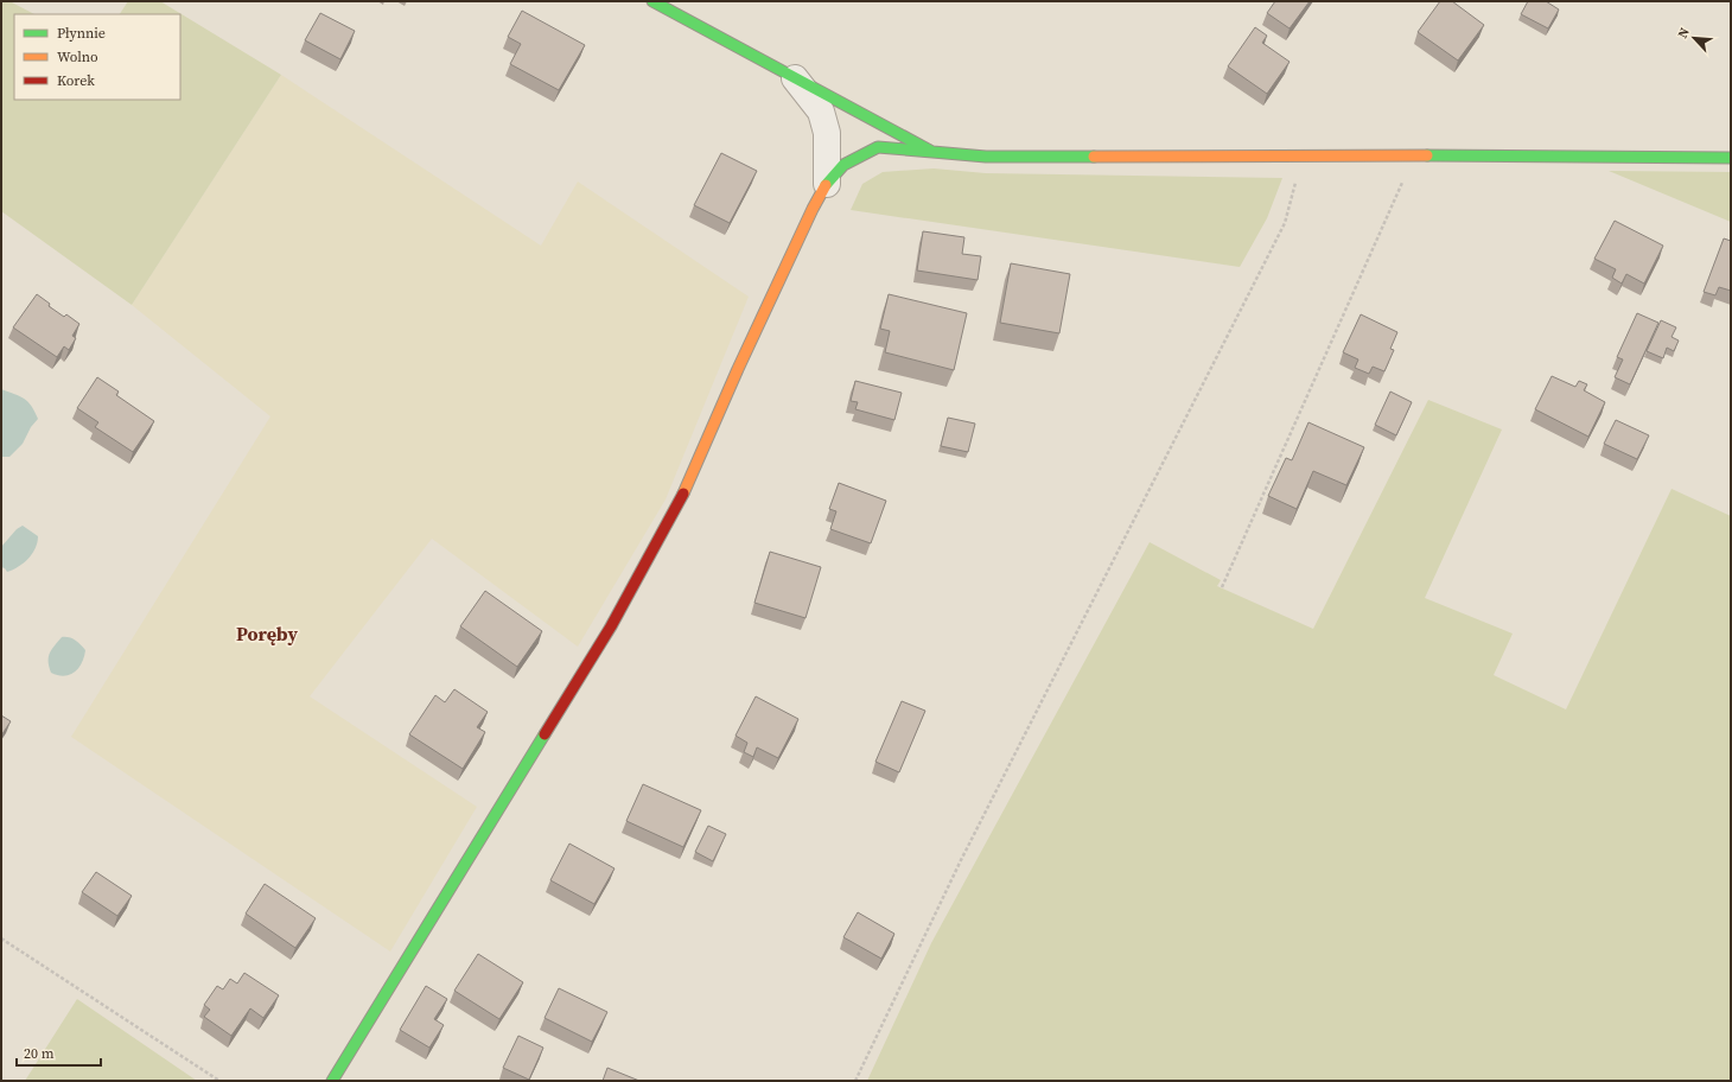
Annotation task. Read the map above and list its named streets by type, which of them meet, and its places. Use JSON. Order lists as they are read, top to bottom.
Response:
{
  "districts": ["Poręby"],
  "legend": ["Płynnie", "Wolno", "Korek"],
  "scale_bar": "20 m",
  "north": "top left"
}
